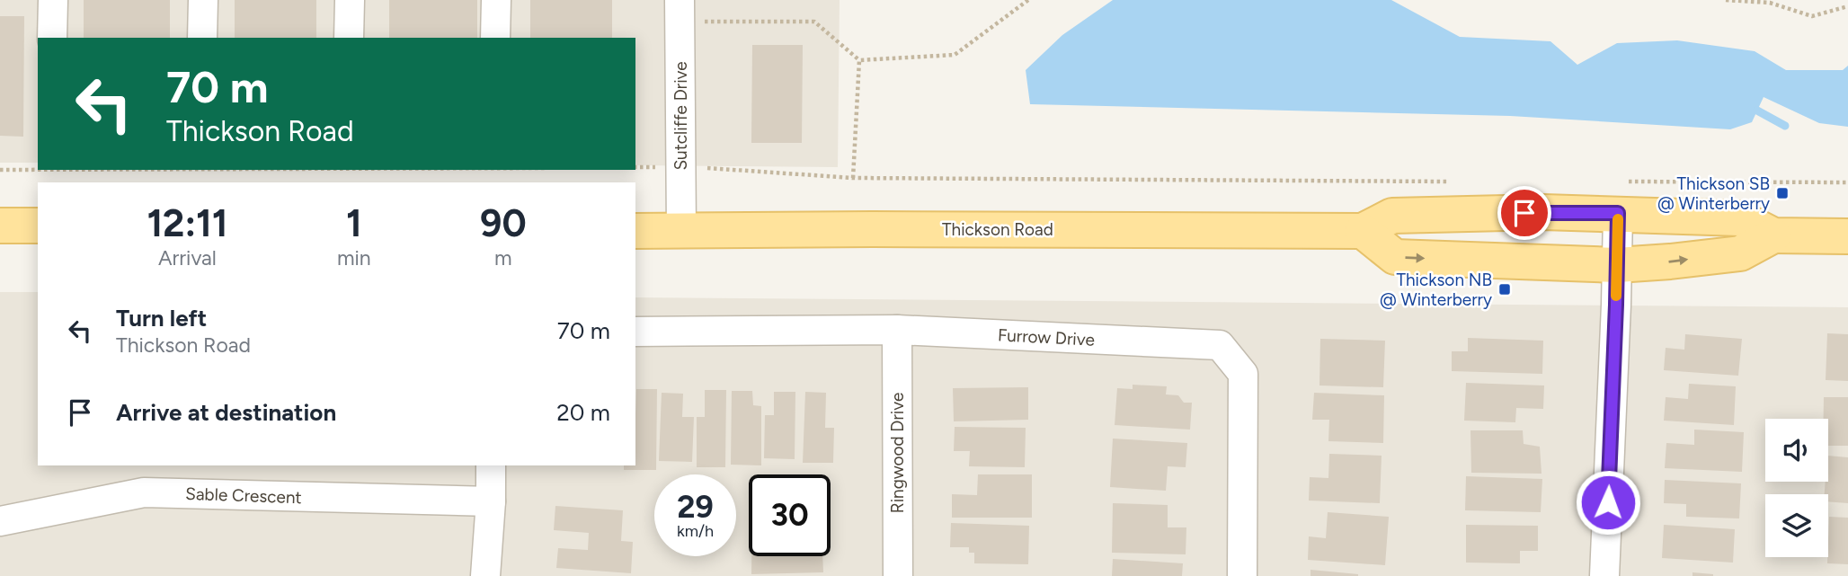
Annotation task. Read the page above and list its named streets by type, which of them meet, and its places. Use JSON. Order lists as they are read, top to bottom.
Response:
{
  "streets": {
    "main road": ["Thickson Road"],
    "street": [
      "Sutcliffe Drive",
      "Furrow Drive",
      "Ringwood Drive",
      "Sable Crescent"
    ]
  },
  "crossings": [
    ["Sutcliffe Drive", "Thickson Road"],
    ["Furrow Drive", "Ringwood Drive"]
  ],
  "places": {
    "transit": ["Thickson SB @ Winterberry", "Thickson NB @ Winterberry"]
  },
  "page": {
    "turn": ["70 m", "Thickson Road"],
    "eta": [
      "12:11",
      "Arrival",
      "1",
      "min",
      "90",
      "m"
    ],
    "list": [
      {
        "name": "Turn left",
        "note": "Thickson Road",
        "value": "70 m"
      },
      {
        "name": "Arrive at destination",
        "value": "20 m"
      }
    ],
    "speed": "29 km/h",
    "limit": "30"
  }
}
